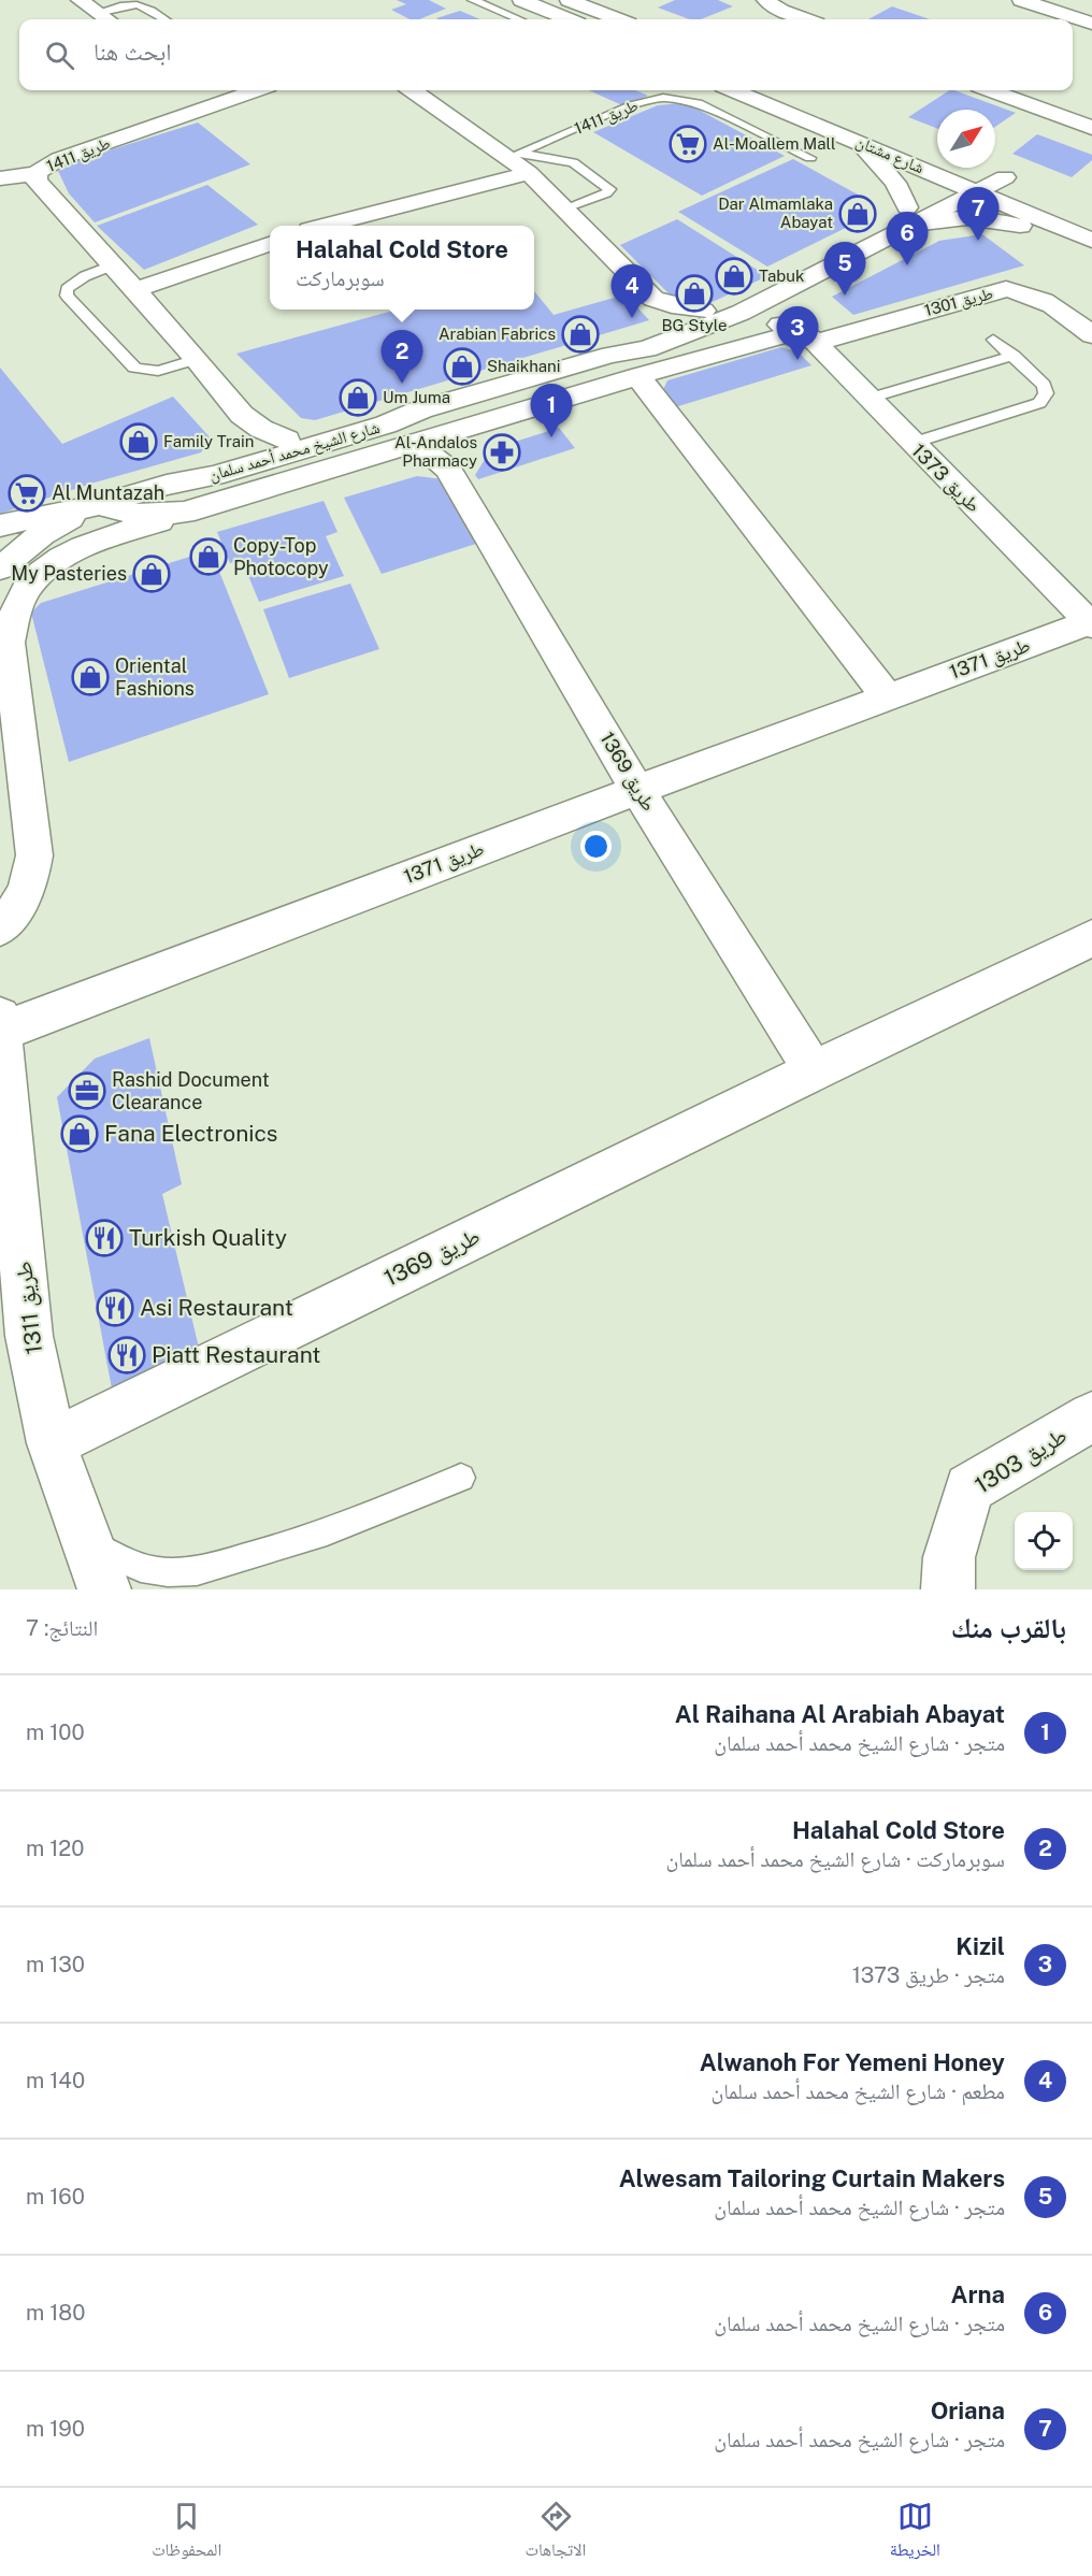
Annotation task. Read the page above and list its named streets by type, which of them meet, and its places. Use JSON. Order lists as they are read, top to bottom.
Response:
{
  "streets": {
    "street": [
      "طريق 1411",
      "شارع مشتان",
      "طريق 1301",
      "شارع الشيخ محمد أحمد سلمان",
      "طريق 1373",
      "طريق 1371",
      "طريق 1369",
      "طريق 1311",
      "طريق 1303"
    ]
  },
  "crossings": [
    ["طريق 1411", "شارع الشيخ محمد أحمد سلمان"],
    ["شارع مشتان", "شارع الشيخ محمد أحمد سلمان"],
    ["طريق 1301", "طريق 1373"],
    ["طريق 1301", "طريق 1369"],
    ["طريق 1373", "طريق 1371"],
    ["طريق 1371", "طريق 1369"],
    ["طريق 1371", "طريق 1311"],
    ["طريق 1369", "طريق 1311"]
  ],
  "places": {
    "supermarket": ["Al-Moallem Mall", "Al Muntazah"],
    "shop": [
      "Dar Almamlaka Abayat",
      "Tabuk",
      "BG Style",
      "Arabian Fabrics",
      "Shaikhani",
      "Um Juma",
      "Family Train",
      "Copy-Top Photocopy",
      "My Pasteries",
      "Oriental Fashions",
      "Fana Electronics"
    ],
    "pharmacy": ["Al-Andalos Pharmacy"],
    "office": ["Rashid Document Clearance"],
    "restaurant": ["Turkish Quality", "Asi Restaurant", "Piatt Restaurant"]
  },
  "north": "top right",
  "page": {
    "search": "ابحث هنا",
    "pins": [
      "7",
      "6",
      "5",
      "4",
      "3",
      "2",
      "1"
    ],
    "popup": ["Halahal Cold Store", "سوبرماركت"],
    "heading": ["بالقرب منك", "النتائج: 7"],
    "list": [
      {
        "mark": "1",
        "name": "Al Raihana Al Arabiah Abayat",
        "note": "متجر · شارع الشيخ محمد أحمد سلمان",
        "value": "100 m"
      },
      {
        "mark": "2",
        "name": "Halahal Cold Store",
        "note": "سوبرماركت · شارع الشيخ محمد أحمد سلمان",
        "value": "120 m"
      },
      {
        "mark": "3",
        "name": "Kizil",
        "note": "متجر · طريق 1373",
        "value": "130 m"
      },
      {
        "mark": "4",
        "name": "Alwanoh For Yemeni Honey",
        "note": "مطعم · شارع الشيخ محمد أحمد سلمان",
        "value": "140 m"
      },
      {
        "mark": "5",
        "name": "Alwesam Tailoring Curtain Makers",
        "note": "متجر · شارع الشيخ محمد أحمد سلمان",
        "value": "160 m"
      },
      {
        "mark": "6",
        "name": "Arna",
        "note": "متجر · شارع الشيخ محمد أحمد سلمان",
        "value": "180 m"
      },
      {
        "mark": "7",
        "name": "Oriana",
        "note": "متجر · شارع الشيخ محمد أحمد سلمان",
        "value": "190 m"
      }
    ],
    "nav": ["الخريطة", "الاتجاهات", "المحفوظات"]
  }
}
